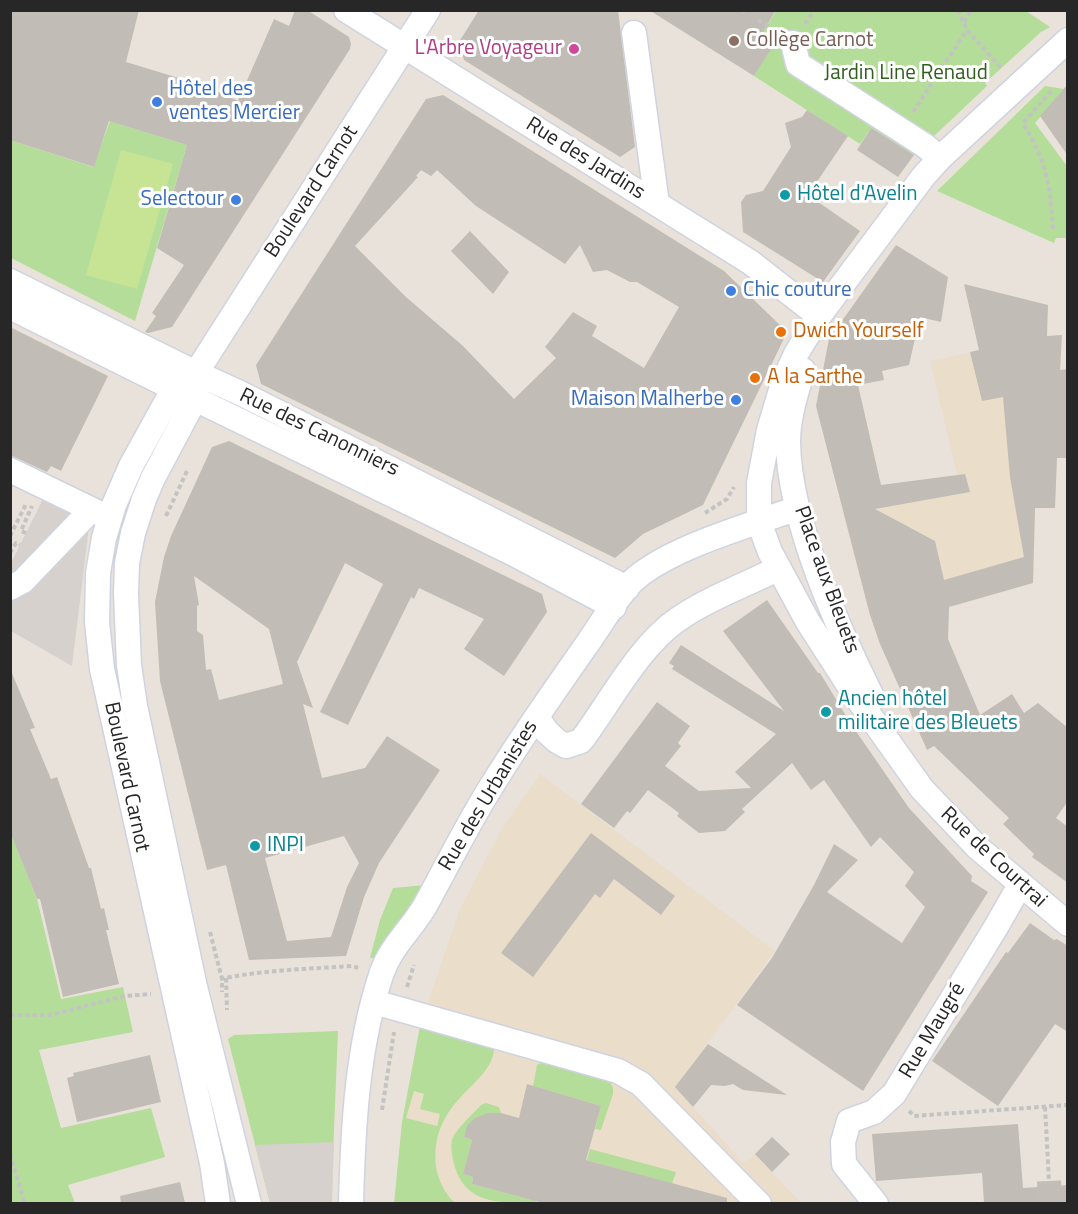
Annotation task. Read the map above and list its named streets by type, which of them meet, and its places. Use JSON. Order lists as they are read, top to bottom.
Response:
{
  "streets": {
    "street": [
      "Rue des Jardins",
      "Boulevard Carnot",
      "Rue des Canonniers",
      "Place aux Bleuets",
      "Rue des Urbanistes",
      "Rue de Courtrai",
      "Rue Maugré"
    ]
  },
  "crossings": [
    ["Rue des Jardins", "Boulevard Carnot"],
    ["Rue des Jardins", "Place aux Bleuets"],
    ["Boulevard Carnot", "Rue des Canonniers"],
    ["Rue des Canonniers", "Rue des Urbanistes"],
    ["Place aux Bleuets", "Rue des Urbanistes"],
    ["Place aux Bleuets", "Rue de Courtrai"],
    ["Rue de Courtrai", "Rue Maugré"]
  ],
  "parks": ["Jardin Line Renaud"],
  "places": [
    "Collège Carnot",
    "L'Arbre Voyageur",
    "Hôtel des ventes Mercier",
    "Hôtel d'Avelin",
    "Selectour",
    "Chic couture",
    "Dwich Yourself",
    "A la Sarthe",
    "Maison Malherbe",
    "Ancien hôtel militaire des Bleuets",
    "INPI"
  ]
}
